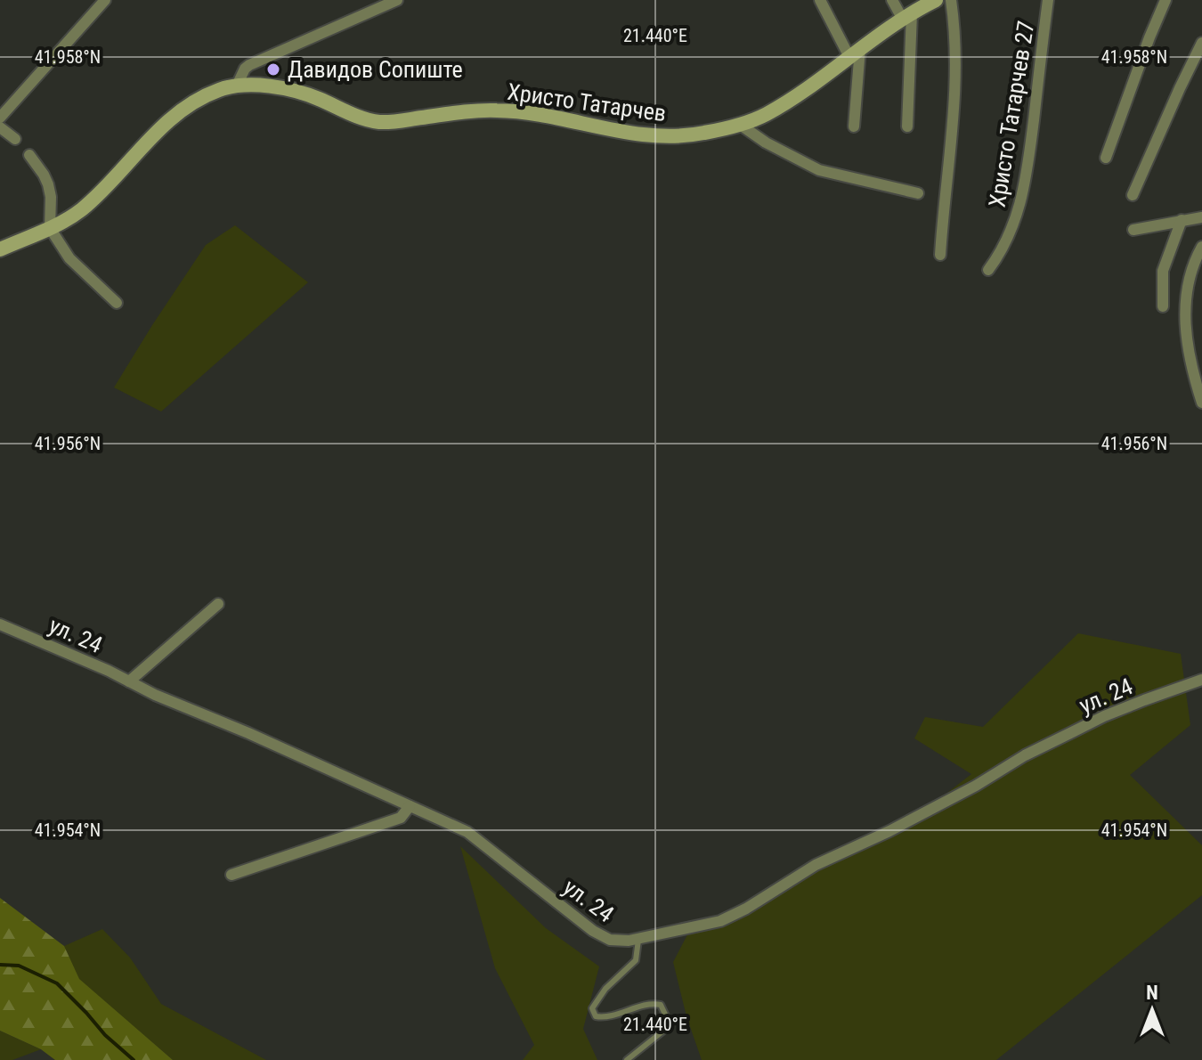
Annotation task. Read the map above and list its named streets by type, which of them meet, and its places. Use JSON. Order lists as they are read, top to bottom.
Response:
{
  "streets": {
    "main road": ["Христо Татарчев"],
    "street": ["Христо Татарчев 27", "ул. 24"]
  },
  "places": ["Давидов Сопиште"],
  "north": "top",
  "coordinates": [
    "21.440°E",
    "41.958°N",
    "41.956°N",
    "41.954°N"
  ]
}
